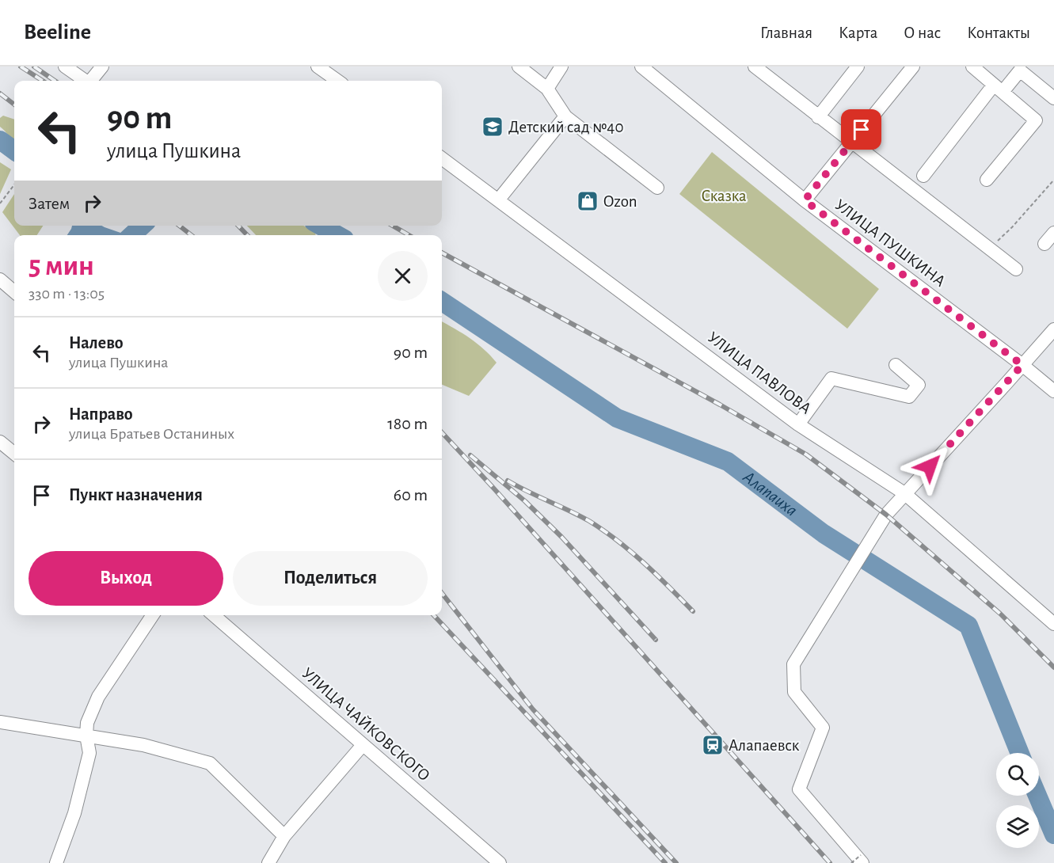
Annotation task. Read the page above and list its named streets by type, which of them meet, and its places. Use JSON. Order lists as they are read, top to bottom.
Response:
{
  "streets": {
    "street": ["УЛИЦА ПУШКИНА", "УЛИЦА ПАВЛОВА", "УЛИЦА ЧАЙКОВСКОГО"]
  },
  "water": ["Алапаиха"],
  "parks": ["Сказка"],
  "places": {
    "school or university": ["Детский сад №40"],
    "shop": ["Ozon"],
    "station": ["Алапаевск"]
  },
  "page": {
    "header": "Beeline",
    "nav": [
      "Главная",
      "Карта",
      "О нас",
      "Контакты"
    ],
    "turn": ["90 m", "улица Пушкина"],
    "then": "Затем",
    "heading": ["5 мин", "330 m · 13:05"],
    "list": [
      {
        "name": "Налево",
        "note": "улица Пушкина",
        "value": "90 m"
      },
      {
        "name": "Направо",
        "note": "улица Братьев Останиных",
        "value": "180 m"
      },
      {
        "name": "Пункт назначения",
        "value": "60 m"
      }
    ],
    "buttons": ["Выход", "Поделиться"]
  }
}
